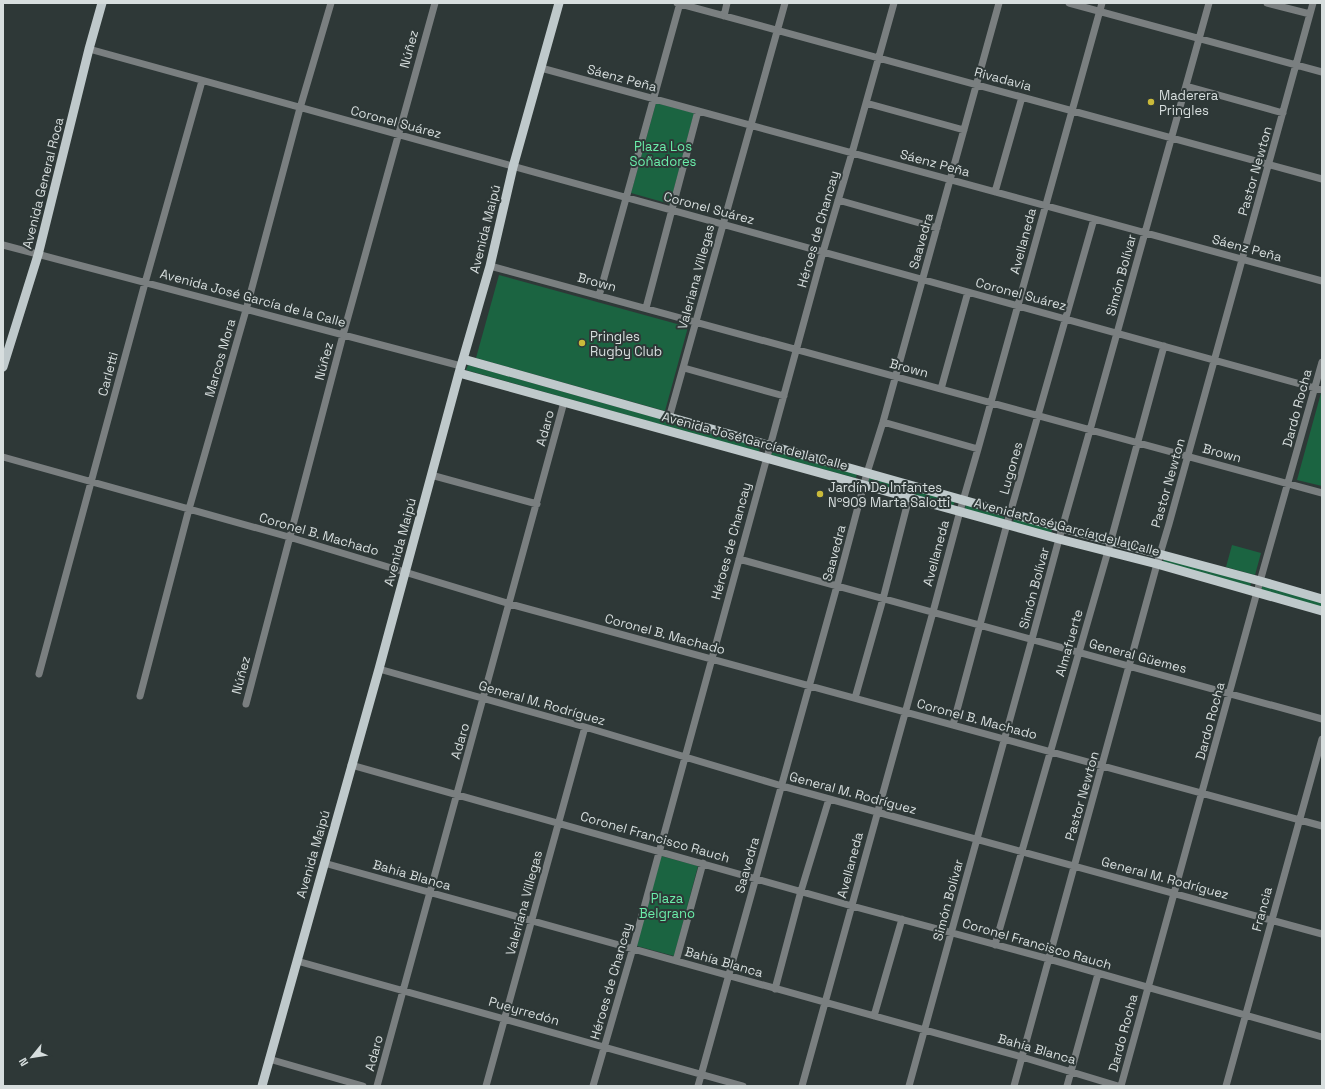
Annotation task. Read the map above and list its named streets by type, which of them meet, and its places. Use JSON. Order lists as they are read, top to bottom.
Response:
{
  "streets": {
    "main road": ["Avenida General Roca", "Avenida Maipú", "Avenida José García de la Calle"],
    "street": [
      "Núñez",
      "Sáenz Peña",
      "Rivadavia",
      "Coronel Suárez",
      "Pastor Newton",
      "Héroes de Chancay",
      "Saavedra",
      "Avellaneda",
      "Simón Bolívar",
      "Valeriana Villegas",
      "Brown",
      "Marcos Mora",
      "Carletti",
      "Dardo Rocha",
      "Adaro",
      "Lugones",
      "Coronel B. Machado",
      "Almafuerte",
      "General Güemes",
      "General M. Rodríguez",
      "Coronel Francisco Rauch",
      "Bahía Blanca",
      "Francia",
      "Pueyrredón"
    ]
  },
  "crossings": [
    ["Núñez", "Coronel Suárez"],
    ["Núñez", "Avenida José García de la Calle"],
    ["Núñez", "Coronel B. Machado"],
    ["Sáenz Peña", "Pastor Newton"],
    ["Sáenz Peña", "Avenida Maipú"],
    ["Sáenz Peña", "Héroes de Chancay"],
    ["Sáenz Peña", "Saavedra"],
    ["Sáenz Peña", "Avellaneda"],
    ["Sáenz Peña", "Simón Bolívar"],
    ["Sáenz Peña", "Valeriana Villegas"],
    ["Sáenz Peña", "Lugones"],
    ["Rivadavia", "Pastor Newton"],
    ["Rivadavia", "Héroes de Chancay"],
    ["Rivadavia", "Saavedra"],
    ["Rivadavia", "Avellaneda"],
    ["Rivadavia", "Simón Bolívar"],
    ["Rivadavia", "Valeriana Villegas"],
    ["Coronel Suárez", "Pastor Newton"],
    ["Coronel Suárez", "Avenida General Roca"],
    ["Coronel Suárez", "Avenida Maipú"],
    ["Coronel Suárez", "Héroes de Chancay"],
    ["Coronel Suárez", "Saavedra"],
    ["Coronel Suárez", "Avellaneda"],
    ["Coronel Suárez", "Simón Bolívar"],
    ["Coronel Suárez", "Valeriana Villegas"],
    ["Coronel Suárez", "Marcos Mora"],
    ["Coronel Suárez", "Carletti"],
    ["Coronel Suárez", "Dardo Rocha"],
    ["Coronel Suárez", "Lugones"],
    ["Coronel Suárez", "Almafuerte"],
    ["Pastor Newton", "Brown"],
    ["Pastor Newton", "Avenida José García de la Calle"],
    ["Pastor Newton", "Coronel B. Machado"],
    ["Pastor Newton", "General Güemes"],
    ["Pastor Newton", "General M. Rodríguez"],
    ["Pastor Newton", "Coronel Francisco Rauch"],
    ["Pastor Newton", "Bahía Blanca"],
    ["Avenida General Roca", "Avenida José García de la Calle"],
    ["Avenida Maipú", "Brown"],
    ["Avenida Maipú", "Avenida José García de la Calle"],
    ["Avenida Maipú", "Coronel B. Machado"],
    ["Avenida Maipú", "General M. Rodríguez"],
    ["Avenida Maipú", "Coronel Francisco Rauch"],
    ["Avenida Maipú", "Bahía Blanca"],
    ["Avenida Maipú", "Pueyrredón"],
    ["Héroes de Chancay", "Brown"],
    ["Héroes de Chancay", "Avenida José García de la Calle"],
    ["Héroes de Chancay", "Coronel B. Machado"],
    ["Héroes de Chancay", "General Güemes"],
    ["Héroes de Chancay", "General M. Rodríguez"],
    ["Héroes de Chancay", "Coronel Francisco Rauch"],
    ["Héroes de Chancay", "Bahía Blanca"],
    ["Héroes de Chancay", "Pueyrredón"],
    ["Saavedra", "Brown"],
    ["Saavedra", "Avenida José García de la Calle"],
    ["Saavedra", "Coronel B. Machado"],
    ["Saavedra", "General Güemes"],
    ["Saavedra", "General M. Rodríguez"],
    ["Saavedra", "Coronel Francisco Rauch"],
    ["Saavedra", "Bahía Blanca"],
    ["Saavedra", "Pueyrredón"],
    ["Avellaneda", "Brown"],
    ["Avellaneda", "Avenida José García de la Calle"],
    ["Avellaneda", "Coronel B. Machado"],
    ["Avellaneda", "General Güemes"],
    ["Avellaneda", "General M. Rodríguez"],
    ["Avellaneda", "Coronel Francisco Rauch"],
    ["Avellaneda", "Bahía Blanca"],
    ["Simón Bolívar", "Brown"],
    ["Simón Bolívar", "Avenida José García de la Calle"],
    ["Simón Bolívar", "Coronel B. Machado"],
    ["Simón Bolívar", "General Güemes"],
    ["Simón Bolívar", "General M. Rodríguez"],
    ["Simón Bolívar", "Coronel Francisco Rauch"],
    ["Simón Bolívar", "Bahía Blanca"],
    ["Valeriana Villegas", "Brown"],
    ["Valeriana Villegas", "Avenida José García de la Calle"],
    ["Valeriana Villegas", "General M. Rodríguez"],
    ["Valeriana Villegas", "Coronel Francisco Rauch"],
    ["Valeriana Villegas", "Bahía Blanca"],
    ["Valeriana Villegas", "Pueyrredón"],
    ["Brown", "Dardo Rocha"],
    ["Brown", "Lugones"],
    ["Brown", "Almafuerte"],
    ["Avenida José García de la Calle", "Marcos Mora"],
    ["Avenida José García de la Calle", "Carletti"],
    ["Avenida José García de la Calle", "Dardo Rocha"],
    ["Avenida José García de la Calle", "Adaro"],
    ["Avenida José García de la Calle", "Lugones"],
    ["Avenida José García de la Calle", "Almafuerte"],
    ["Marcos Mora", "Coronel B. Machado"],
    ["Carletti", "Coronel B. Machado"],
    ["Dardo Rocha", "Coronel B. Machado"],
    ["Dardo Rocha", "General Güemes"],
    ["Dardo Rocha", "General M. Rodríguez"],
    ["Dardo Rocha", "Coronel Francisco Rauch"],
    ["Adaro", "Coronel B. Machado"],
    ["Adaro", "General M. Rodríguez"],
    ["Adaro", "Coronel Francisco Rauch"],
    ["Adaro", "Bahía Blanca"],
    ["Adaro", "Pueyrredón"],
    ["Lugones", "Coronel B. Machado"],
    ["Lugones", "General Güemes"],
    ["Coronel B. Machado", "Almafuerte"],
    ["Coronel B. Machado", "Francia"],
    ["Almafuerte", "General Güemes"],
    ["Almafuerte", "General M. Rodríguez"],
    ["Almafuerte", "Coronel Francisco Rauch"],
    ["General M. Rodríguez", "Francia"],
    ["Coronel Francisco Rauch", "Francia"]
  ],
  "parks": ["Plaza Los Soñadores", "Plaza Belgrano"],
  "places": ["Maderera Pringles", "Pringles Rugby Club", "Jardín De Infantes Nº909 Marta Salotti"],
  "north": "bottom left"
}
